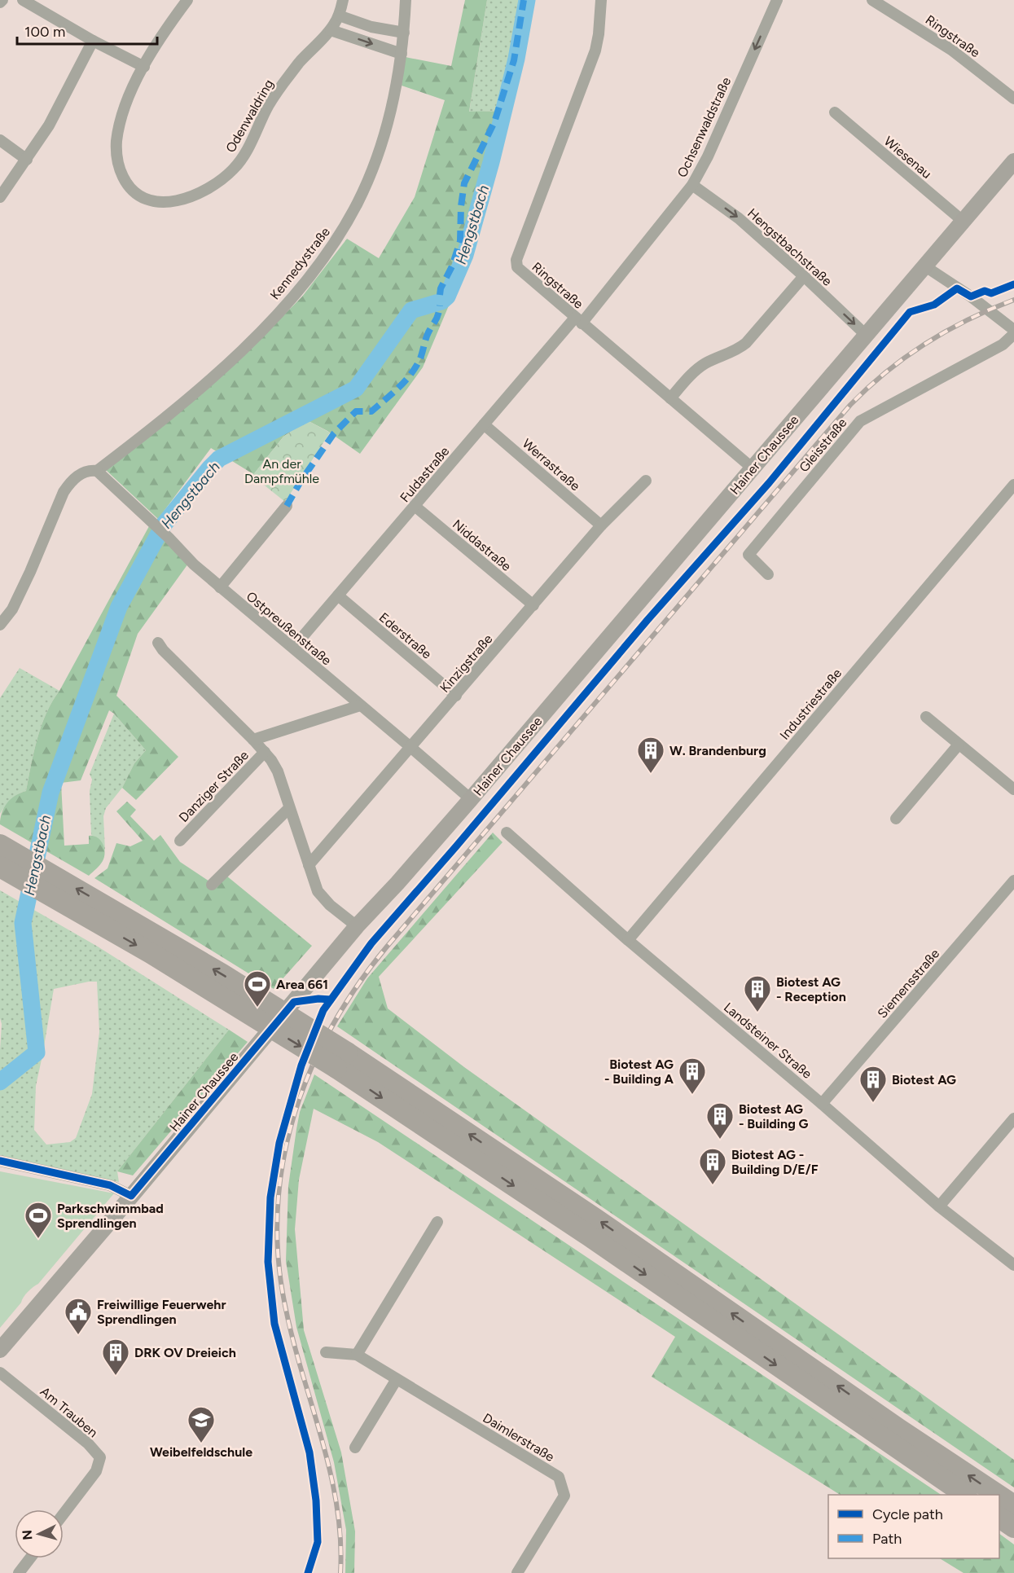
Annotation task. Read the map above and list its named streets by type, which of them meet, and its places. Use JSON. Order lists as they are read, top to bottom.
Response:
{
  "streets": {
    "street": [
      "Ringstraße",
      "Odenwaldring",
      "Ochsenwaldstraße",
      "Wiesenau",
      "Hengstbachstraße",
      "Kennedystraße",
      "Gleisstraße",
      "Hainer Chaussee",
      "Werrastraße",
      "Fuldastraße",
      "Niddastraße",
      "Ostpreußenstraße",
      "Ederstraße",
      "Kinzigstraße",
      "Industriestraße",
      "Danziger Straße",
      "Siemensstraße",
      "Landsteiner Straße",
      "Am Trauben",
      "Daimlerstraße"
    ]
  },
  "crossings": [
    ["Ringstraße", "Ochsenwaldstraße"],
    ["Ringstraße", "Hainer Chaussee"],
    ["Ringstraße", "Fuldastraße"],
    ["Ochsenwaldstraße", "Hengstbachstraße"],
    ["Ochsenwaldstraße", "Fuldastraße"],
    ["Wiesenau", "Hainer Chaussee"],
    ["Hengstbachstraße", "Hainer Chaussee"],
    ["Kennedystraße", "Ostpreußenstraße"],
    ["Hainer Chaussee", "Ostpreußenstraße"],
    ["Hainer Chaussee", "Danziger Straße"],
    ["Werrastraße", "Fuldastraße"],
    ["Werrastraße", "Kinzigstraße"],
    ["Fuldastraße", "Niddastraße"],
    ["Fuldastraße", "Ostpreußenstraße"],
    ["Fuldastraße", "Ederstraße"],
    ["Niddastraße", "Kinzigstraße"],
    ["Ostpreußenstraße", "Kinzigstraße"],
    ["Ederstraße", "Kinzigstraße"],
    ["Kinzigstraße", "Danziger Straße"],
    ["Industriestraße", "Landsteiner Straße"],
    ["Siemensstraße", "Landsteiner Straße"]
  ],
  "one_way": ["Ochsenwaldstraße", "Hengstbachstraße"],
  "water": ["Hengstbach"],
  "parks": ["An der Dampfmühle"],
  "places": {
    "building": [
      "W. Brandenburg",
      "Biotest AG - Reception",
      "Biotest AG - Building A",
      "Biotest AG",
      "Biotest AG - Building G",
      "Biotest AG - Building D/E/F",
      "DRK OV Dreieich"
    ],
    "sports": ["Area 661", "Parkschwimmbad Sprendlingen"],
    "public building": ["Freiwillige Feuerwehr Sprendlingen"],
    "school or university": ["Weibelfeldschule"]
  },
  "legend": ["Cycle path", "Path"],
  "scale_bar": "100 m",
  "north": "left"
}
